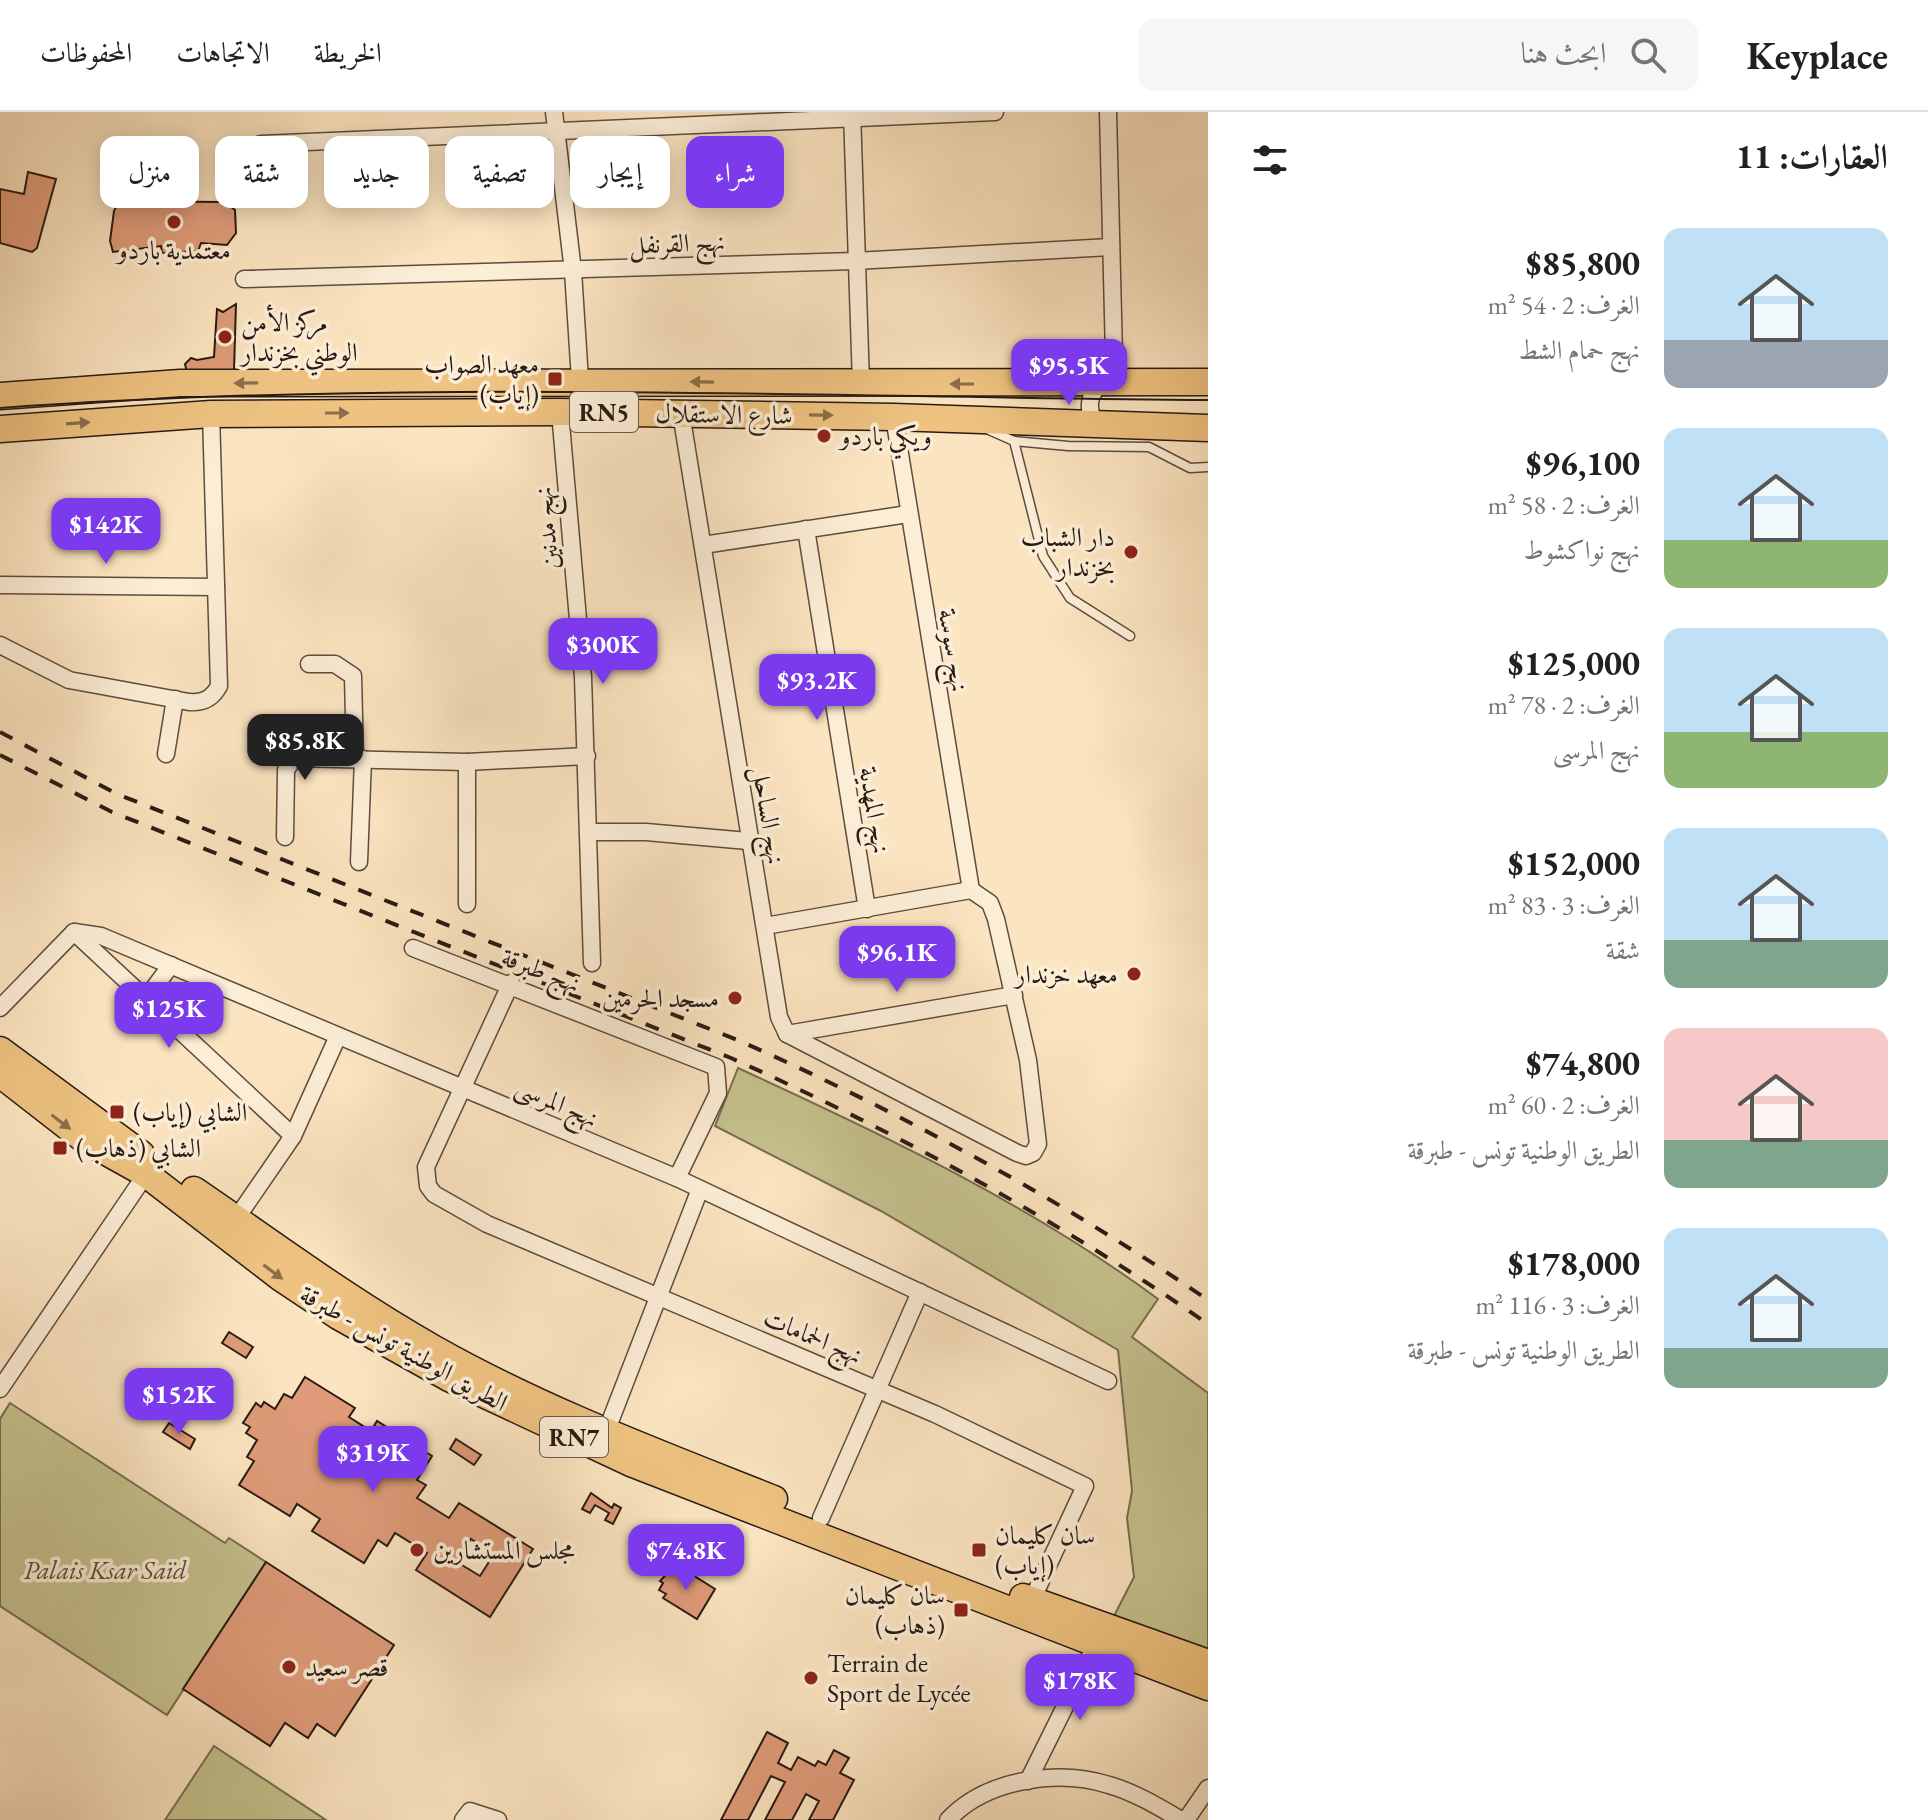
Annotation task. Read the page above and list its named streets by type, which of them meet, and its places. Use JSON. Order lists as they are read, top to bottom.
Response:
{
  "streets": {
    "main road": [
      "RN5",
      "شارع الاستقلال",
      "الطريق الوطنية تونس - طبرقة",
      "RN7"
    ],
    "street": [
      "نهج القرنفل",
      "نهج مدنين",
      "نهج سوسة",
      "نهج المهدية",
      "نهج الساحل",
      "نهج طبرقة",
      "نهج المرسى",
      "نهج الحمامات"
    ]
  },
  "crossings": [
    ["شارع الاستقلال", "نهج مدنين"],
    ["شارع الاستقلال", "نهج سوسة"],
    ["شارع الاستقلال", "نهج الساحل"],
    ["نهج طبرقة", "نهج المرسى"],
    ["نهج المرسى", "نهج الحمامات"],
    ["نهج الحمامات", "الطريق الوطنية تونس - طبرقة"]
  ],
  "parks": ["Palais Ksar Saïd"],
  "places": {
    "other": [
      "معتمدية باردو",
      "مركز الأمن الوطني بخزندار",
      "ويكي باردو",
      "دار الشباب بخزندار",
      "معهد خزندار",
      "مسجد الحرمين",
      "مجلس المستشارين",
      "قصر سعيد",
      "Terrain de Sport de Lycée"
    ],
    "transit": [
      "معهد الصواب (إياب)",
      "الشابي (إياب)",
      "الشابي (ذهاب)",
      "سان كليمان (إياب)",
      "سان كليمان (ذهاب)"
    ]
  },
  "page": {
    "header": "Keyplace",
    "search": "ابحث هنا",
    "nav": ["الخريطة", "الاتجاهات", "المحفوظات"],
    "heading": "العقارات: 11",
    "chip": [
      "شراء",
      "إيجار",
      "تصفية",
      "جديد",
      "شقة",
      "منزل"
    ],
    "list": [
      {
        "name": "$85,800",
        "note": "الغرف: 2 · 54 m² · نهج حمام الشط"
      },
      {
        "name": "$96,100",
        "note": "الغرف: 2 · 58 m² · نهج نواكشوط"
      },
      {
        "name": "$125,000",
        "note": "الغرف: 2 · 78 m² · نهج المرسى"
      },
      {
        "name": "$152,000",
        "note": "الغرف: 3 · 83 m² · شقة"
      },
      {
        "name": "$74,800",
        "note": "الغرف: 2 · 60 m² · الطريق الوطنية تونس - طبرقة"
      },
      {
        "name": "$178,000",
        "note": "الغرف: 3 · 116 m² · الطريق الوطنية تونس - طبرقة"
      }
    ],
    "price": [
      "$95.5K",
      "$142K",
      "$300K",
      "$93.2K",
      "$85.8K",
      "$96.1K",
      "$125K",
      "$152K",
      "$319K",
      "$74.8K",
      "$178K"
    ]
  }
}
